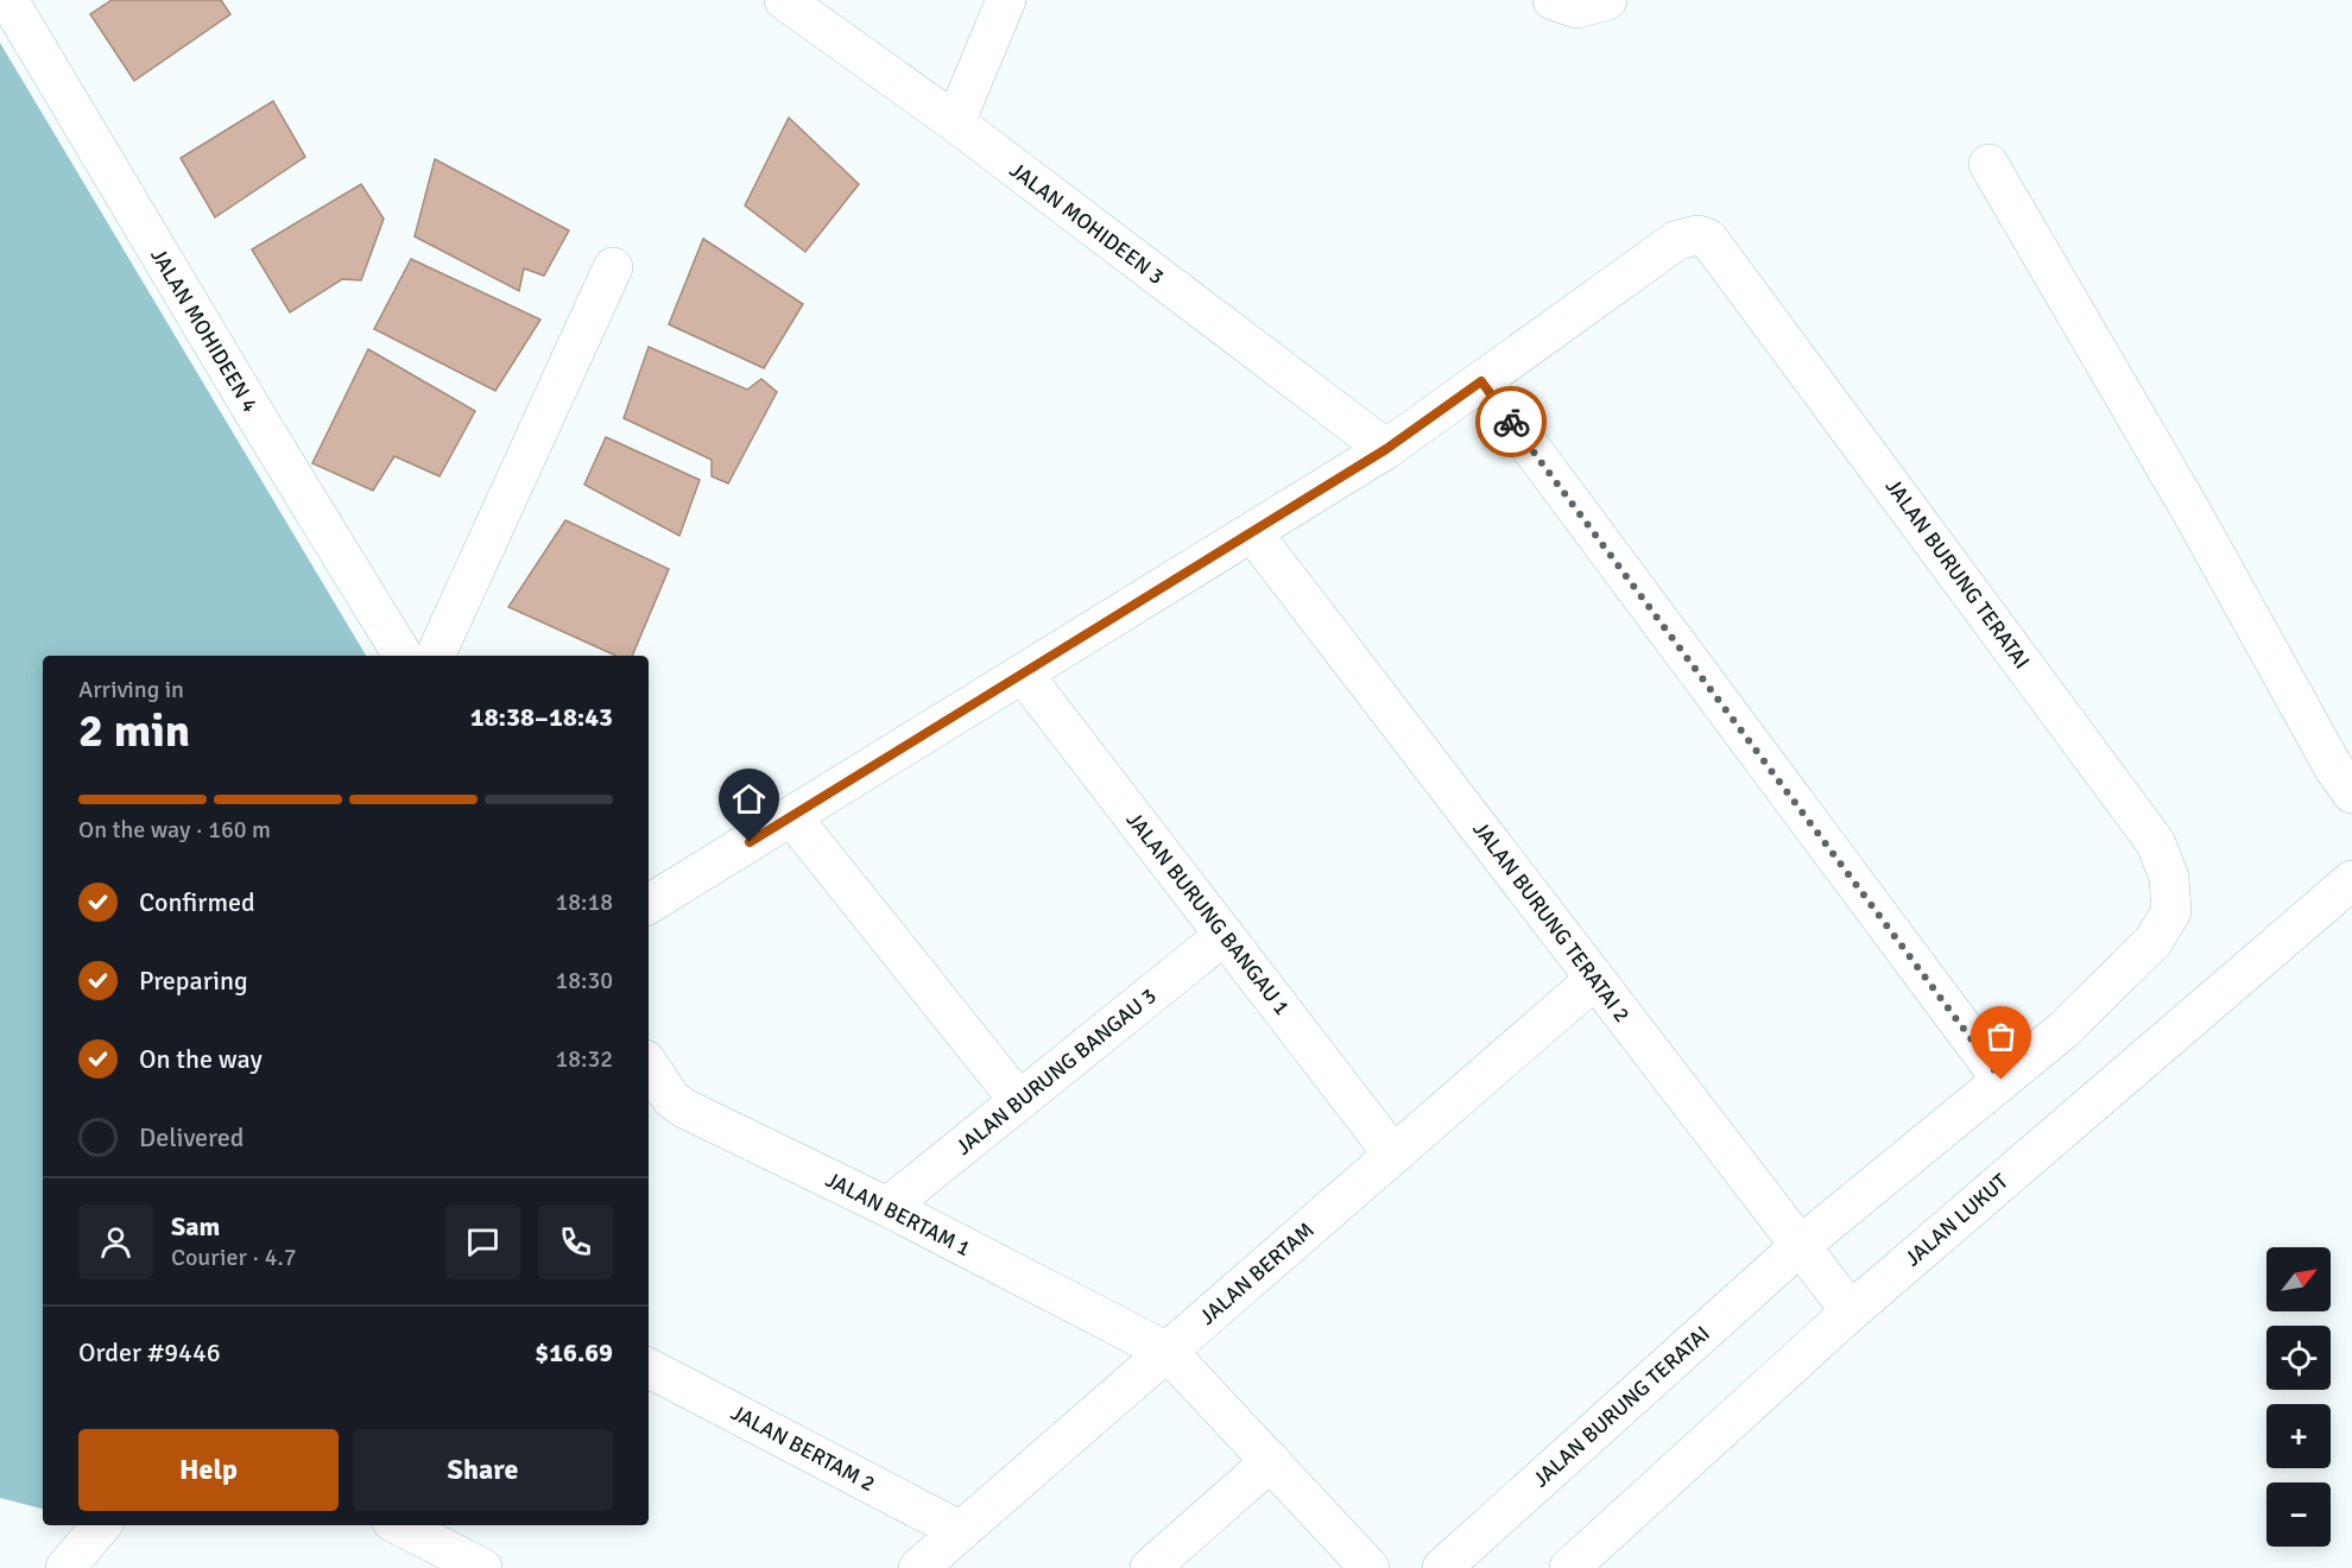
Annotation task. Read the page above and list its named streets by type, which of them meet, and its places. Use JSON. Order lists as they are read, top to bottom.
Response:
{
  "streets": {
    "street": [
      "JALAN MOHIDEEN 3",
      "JALAN MOHIDEEN 4",
      "JALAN BURUNG TERATAI",
      "JALAN BURUNG BANGAU 1",
      "JALAN BURUNG TERATAI 2",
      "JALAN BURUNG BANGAU 3",
      "JALAN BERTAM 1",
      "JALAN LUKUT",
      "JALAN BERTAM",
      "JALAN BERTAM 2"
    ]
  },
  "crossings": [
    ["JALAN BURUNG TERATAI", "JALAN BURUNG TERATAI 2"],
    ["JALAN BURUNG BANGAU 1", "JALAN BURUNG BANGAU 3"],
    ["JALAN BURUNG BANGAU 1", "JALAN BERTAM"],
    ["JALAN BURUNG TERATAI 2", "JALAN LUKUT"],
    ["JALAN BURUNG TERATAI 2", "JALAN BERTAM"],
    ["JALAN BURUNG BANGAU 3", "JALAN BERTAM 1"],
    ["JALAN BERTAM 1", "JALAN BERTAM"],
    ["JALAN BERTAM", "JALAN BERTAM 2"]
  ],
  "north": "top right",
  "page": {
    "heading": ["2 min", "Arriving in", "18:38–18:43"],
    "panel": [
      "Sam",
      "Courier · 4.7",
      "Order #9446",
      "$16.69"
    ],
    "bar": "On the way · 160 m",
    "list": [
      ["Confirmed", "18:18"],
      ["Preparing", "18:30"],
      ["On the way", "18:32"],
      "Delivered"
    ],
    "map_buttons": ["+", "−"],
    "buttons": ["Help", "Share"]
  }
}
